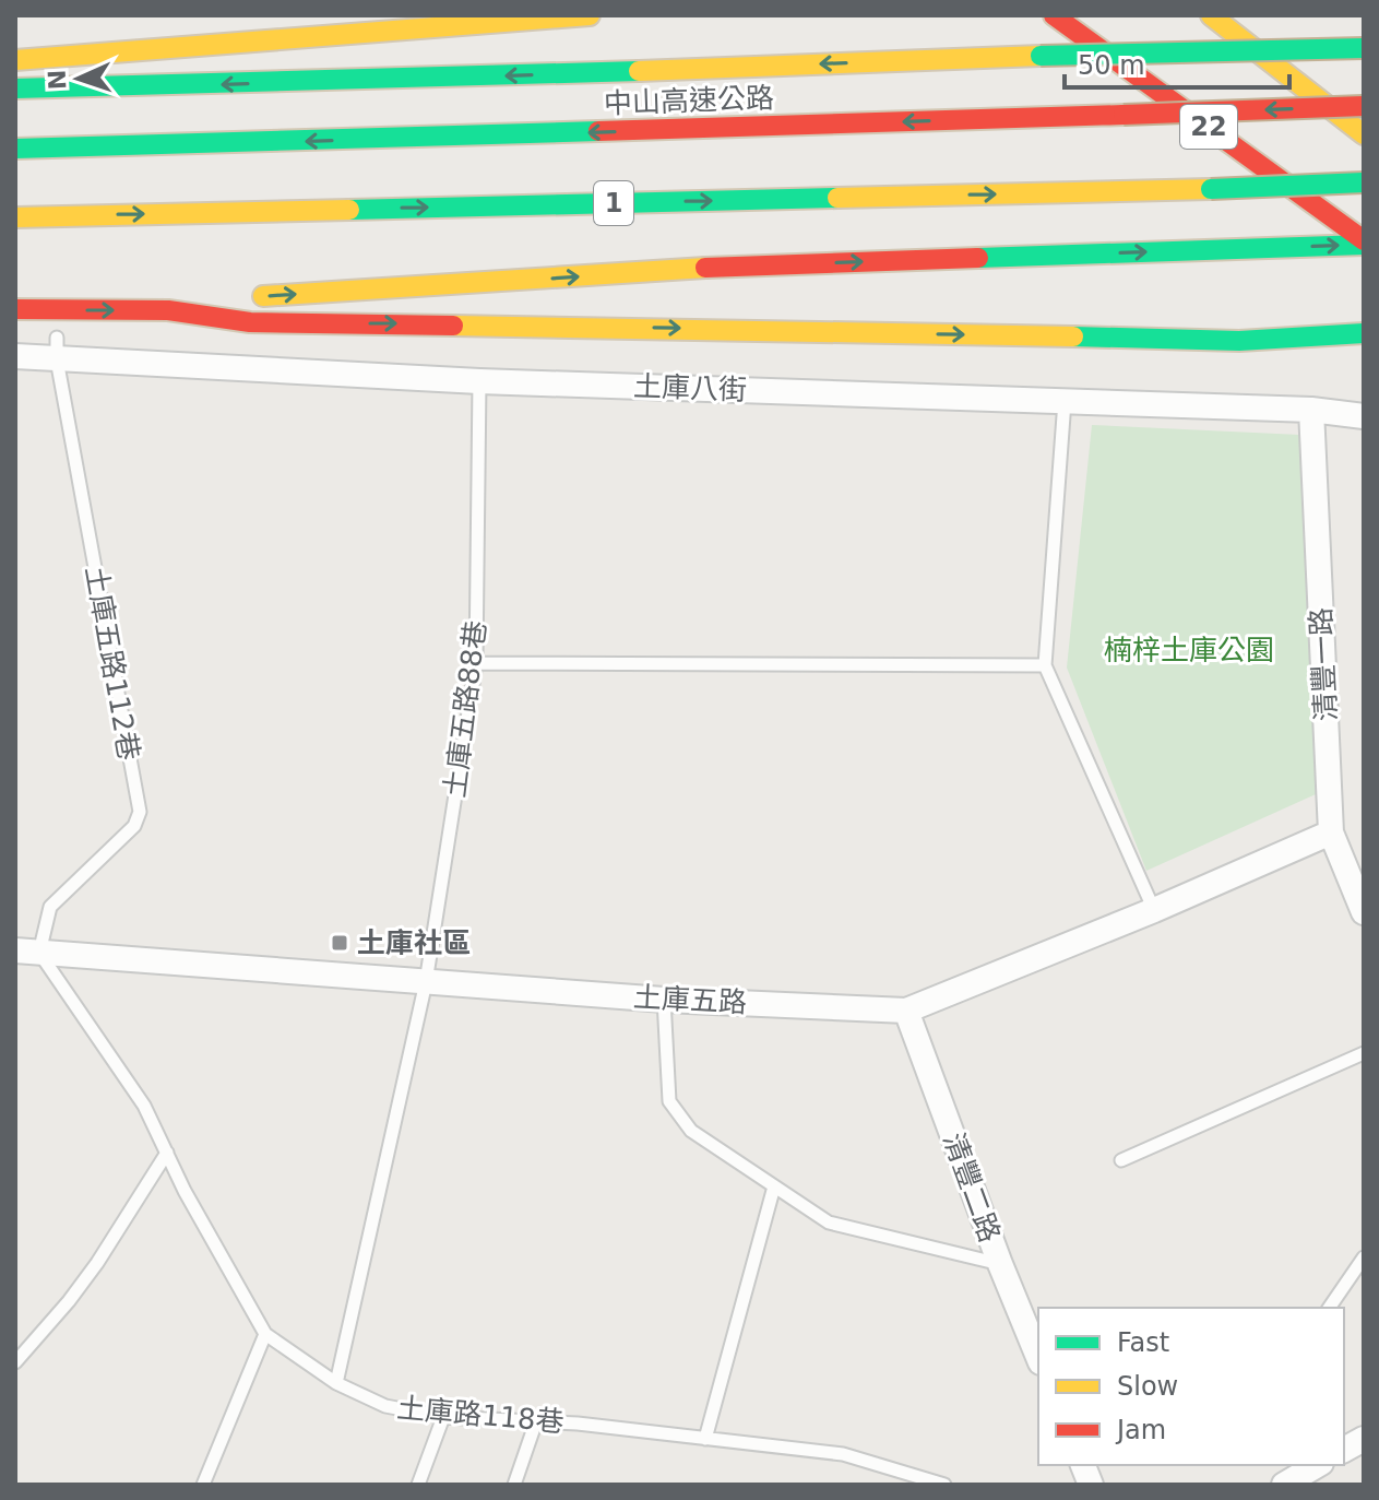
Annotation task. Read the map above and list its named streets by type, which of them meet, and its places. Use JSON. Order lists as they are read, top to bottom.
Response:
{
  "streets": {
    "main road": ["中山高速公路", "22", "1"],
    "street": [
      "土庫八街",
      "清豐一路",
      "土庫五路",
      "清豐二路"
    ],
    "lane": ["土庫五路112巷", "土庫五路88巷", "土庫路118巷"]
  },
  "crossings": [
    ["土庫八街", "土庫五路112巷"],
    ["土庫八街", "清豐一路"],
    ["土庫八街", "土庫五路88巷"],
    ["土庫五路112巷", "土庫五路"],
    ["土庫五路112巷", "土庫路118巷"],
    ["清豐一路", "土庫五路"],
    ["土庫五路88巷", "土庫五路"],
    ["土庫五路88巷", "土庫路118巷"],
    ["土庫五路", "清豐二路"],
    ["土庫五路", "土庫路118巷"]
  ],
  "parks": ["楠梓土庫公園"],
  "places": {
    "transit": ["土庫社區"]
  },
  "legend": ["Fast", "Slow", "Jam"],
  "scale_bar": "50 m",
  "north": "left"
}
